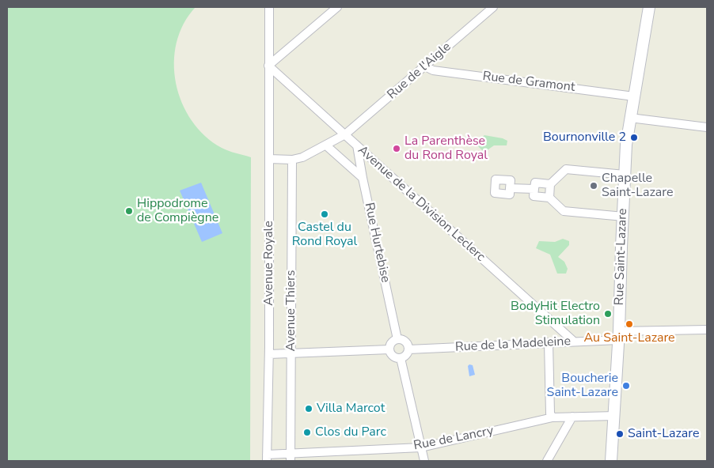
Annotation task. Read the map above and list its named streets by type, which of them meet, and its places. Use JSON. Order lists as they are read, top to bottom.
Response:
{
  "streets": {
    "main road": ["Rue Saint-Lazare"],
    "street": [
      "Rue de l'Aigle",
      "Rue de Gramont",
      "Avenue de la Division Leclerc",
      "Rue Hurtebise",
      "Avenue Royale",
      "Avenue Thiers",
      "Rue de la Madeleine",
      "Rue de Lancry"
    ]
  },
  "crossings": [
    ["Rue de l'Aigle", "Rue de Gramont"],
    ["Rue de l'Aigle", "Avenue de la Division Leclerc"],
    ["Rue de l'Aigle", "Avenue Thiers"],
    ["Rue de Gramont", "Rue Saint-Lazare"],
    ["Avenue de la Division Leclerc", "Rue Hurtebise"],
    ["Avenue de la Division Leclerc", "Avenue Royale"],
    ["Avenue de la Division Leclerc", "Rue de la Madeleine"],
    ["Rue Hurtebise", "Rue de la Madeleine"],
    ["Rue Saint-Lazare", "Rue de la Madeleine"],
    ["Rue Saint-Lazare", "Rue de Lancry"],
    ["Avenue Royale", "Rue de Lancry"],
    ["Avenue Thiers", "Rue de Lancry"]
  ],
  "places": [
    "Bournonville 2",
    "La Parenthèse du Rond Royal",
    "Chapelle Saint-Lazare",
    "Hippodrome de Compiègne",
    "Castel du Rond Royal",
    "BodyHit Electro Stimulation",
    "Au Saint-Lazare",
    "Boucherie Saint-Lazare",
    "Villa Marcot",
    "Clos du Parc",
    "Saint-Lazare"
  ]
}
